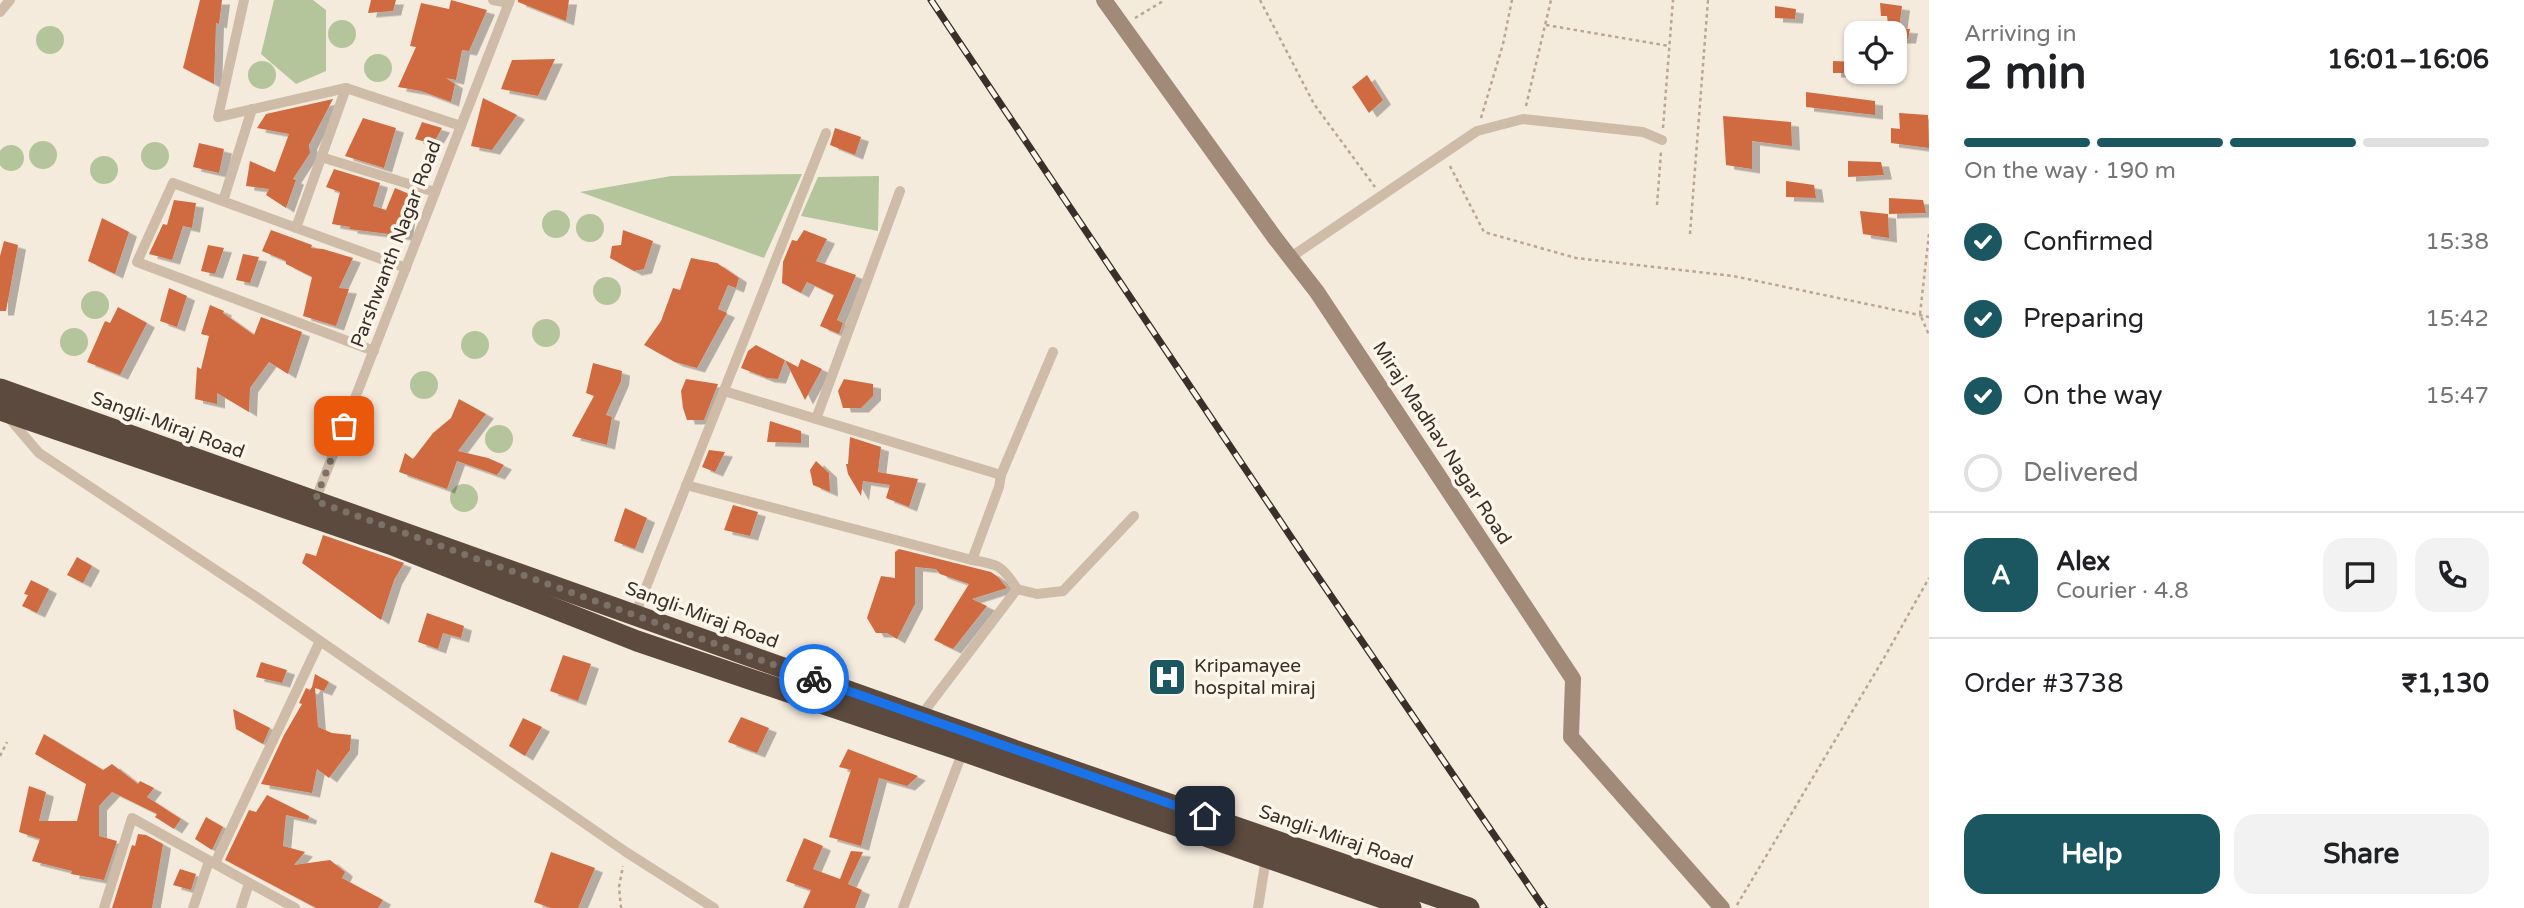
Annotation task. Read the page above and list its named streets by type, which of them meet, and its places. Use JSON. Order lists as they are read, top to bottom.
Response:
{
  "streets": {
    "highway": ["Sangli-Miraj Road"],
    "street": ["Parshwanth Nagar Road", "Miraj Madhav Nagar Road"]
  },
  "crossings": [
    ["Parshwanth Nagar Road", "Sangli-Miraj Road"]
  ],
  "places": {
    "hospital": ["Kripamayee hospital miraj"]
  },
  "page": {
    "heading": ["2 min", "Arriving in", "16:01–16:06"],
    "panel": [
      "Alex",
      "Courier · 4.8",
      "Order #3738",
      "₹1,130"
    ],
    "bar": "On the way · 190 m",
    "list": [
      ["Confirmed", "15:38"],
      ["Preparing", "15:42"],
      ["On the way", "15:47"],
      "Delivered"
    ],
    "round": "A",
    "buttons": ["Help", "Share"]
  }
}
